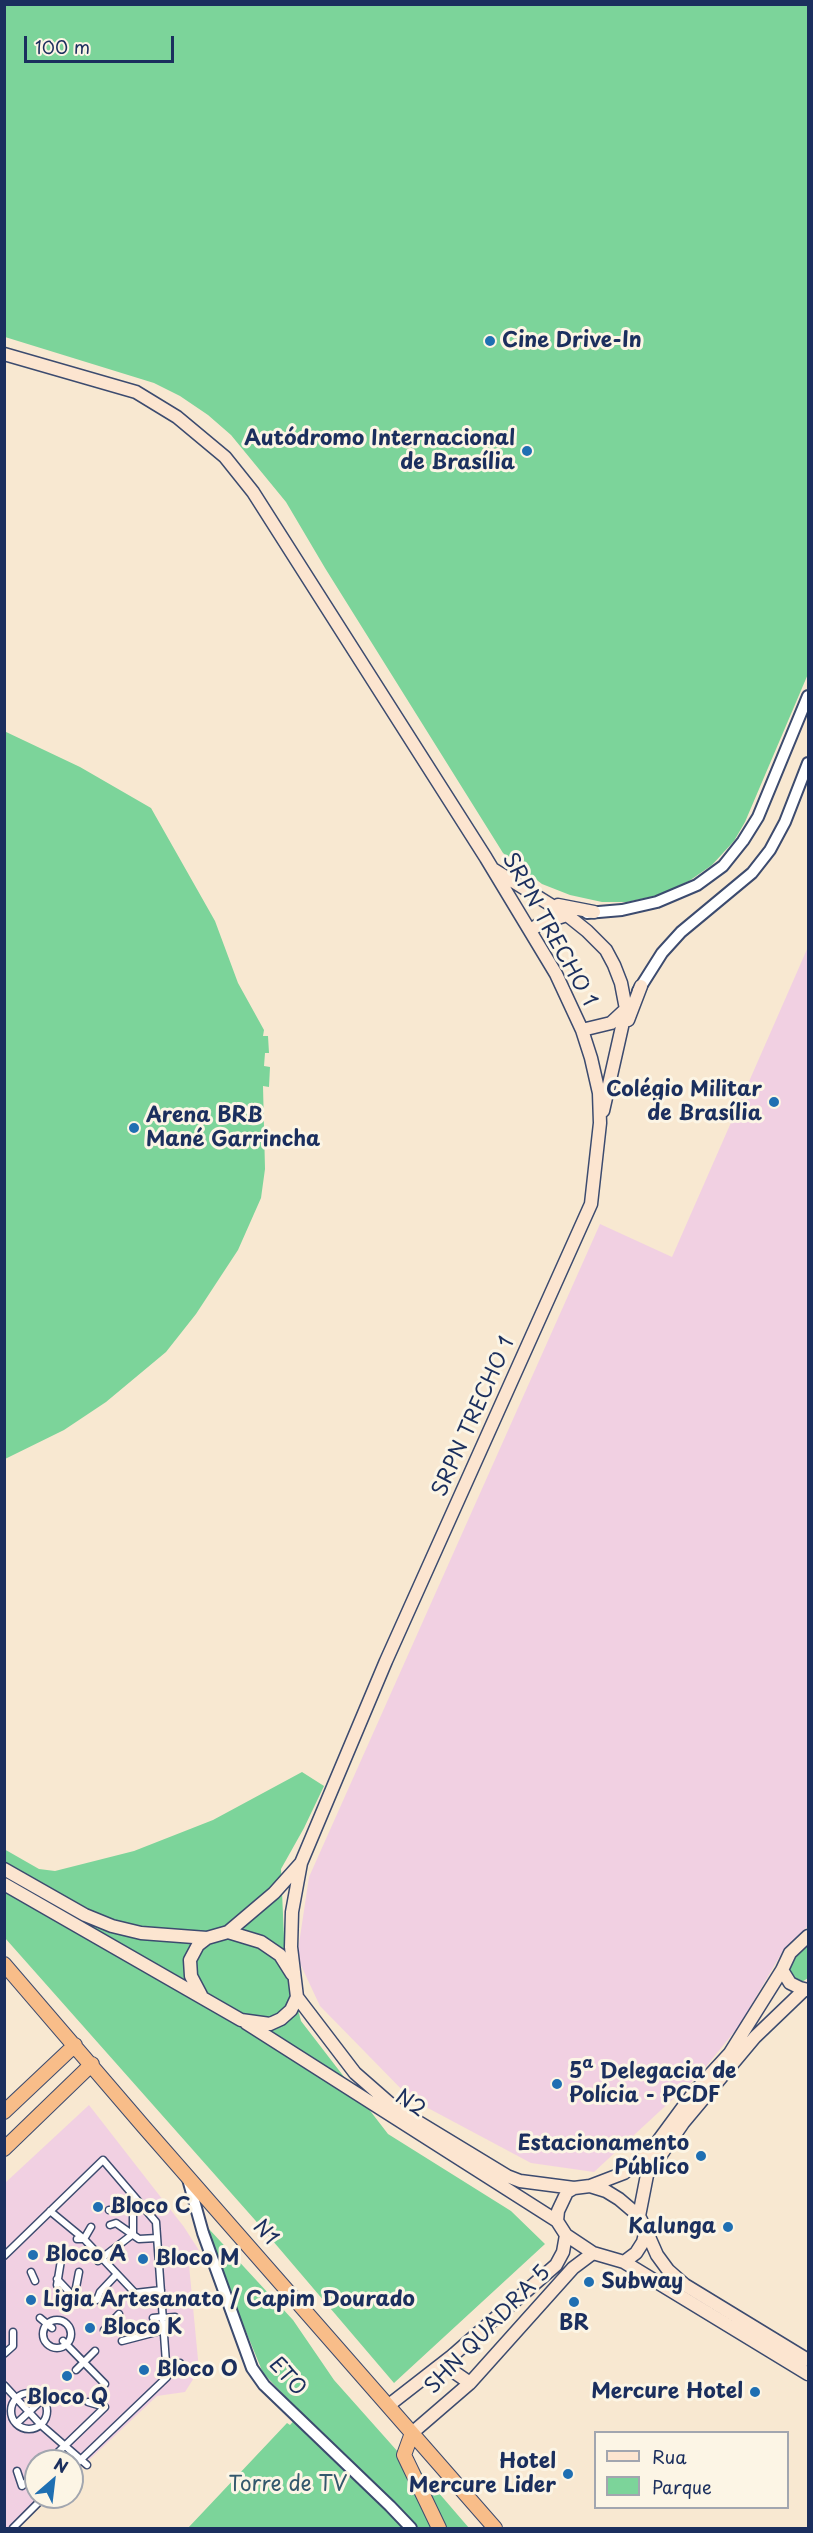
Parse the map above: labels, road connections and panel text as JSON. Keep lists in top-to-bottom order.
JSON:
{
  "streets": {
    "highway": ["N1"],
    "main road": ["SRPN TRECHO 1", "N2", "SHN QUADRA 5"],
    "street": ["ETO"]
  },
  "crossings": [
    ["SRPN TRECHO 1", "N2"],
    ["N2", "SHN QUADRA 5"],
    ["N1", "SHN QUADRA 5"],
    ["N1", "ETO"]
  ],
  "parks": ["Torre de TV"],
  "places": [
    "Cine Drive-In",
    "Autódromo Internacional de Brasília",
    "Colégio Militar de Brasília",
    "Arena BRB Mané Garrincha",
    "5ª Delegacia de Polícia - PCDF",
    "Estacionamento Público",
    "Bloco C",
    "Kalunga",
    "Bloco A",
    "Bloco M",
    "Subway",
    "Ligia Artesanato / Capim Dourado",
    "BR",
    "Bloco K",
    "Bloco O",
    "Bloco Q",
    "Mercure Hotel",
    "Hotel Mercure Lider"
  ],
  "legend": ["Rua", "Parque"],
  "scale_bar": "100 m",
  "north": "top right"
}
